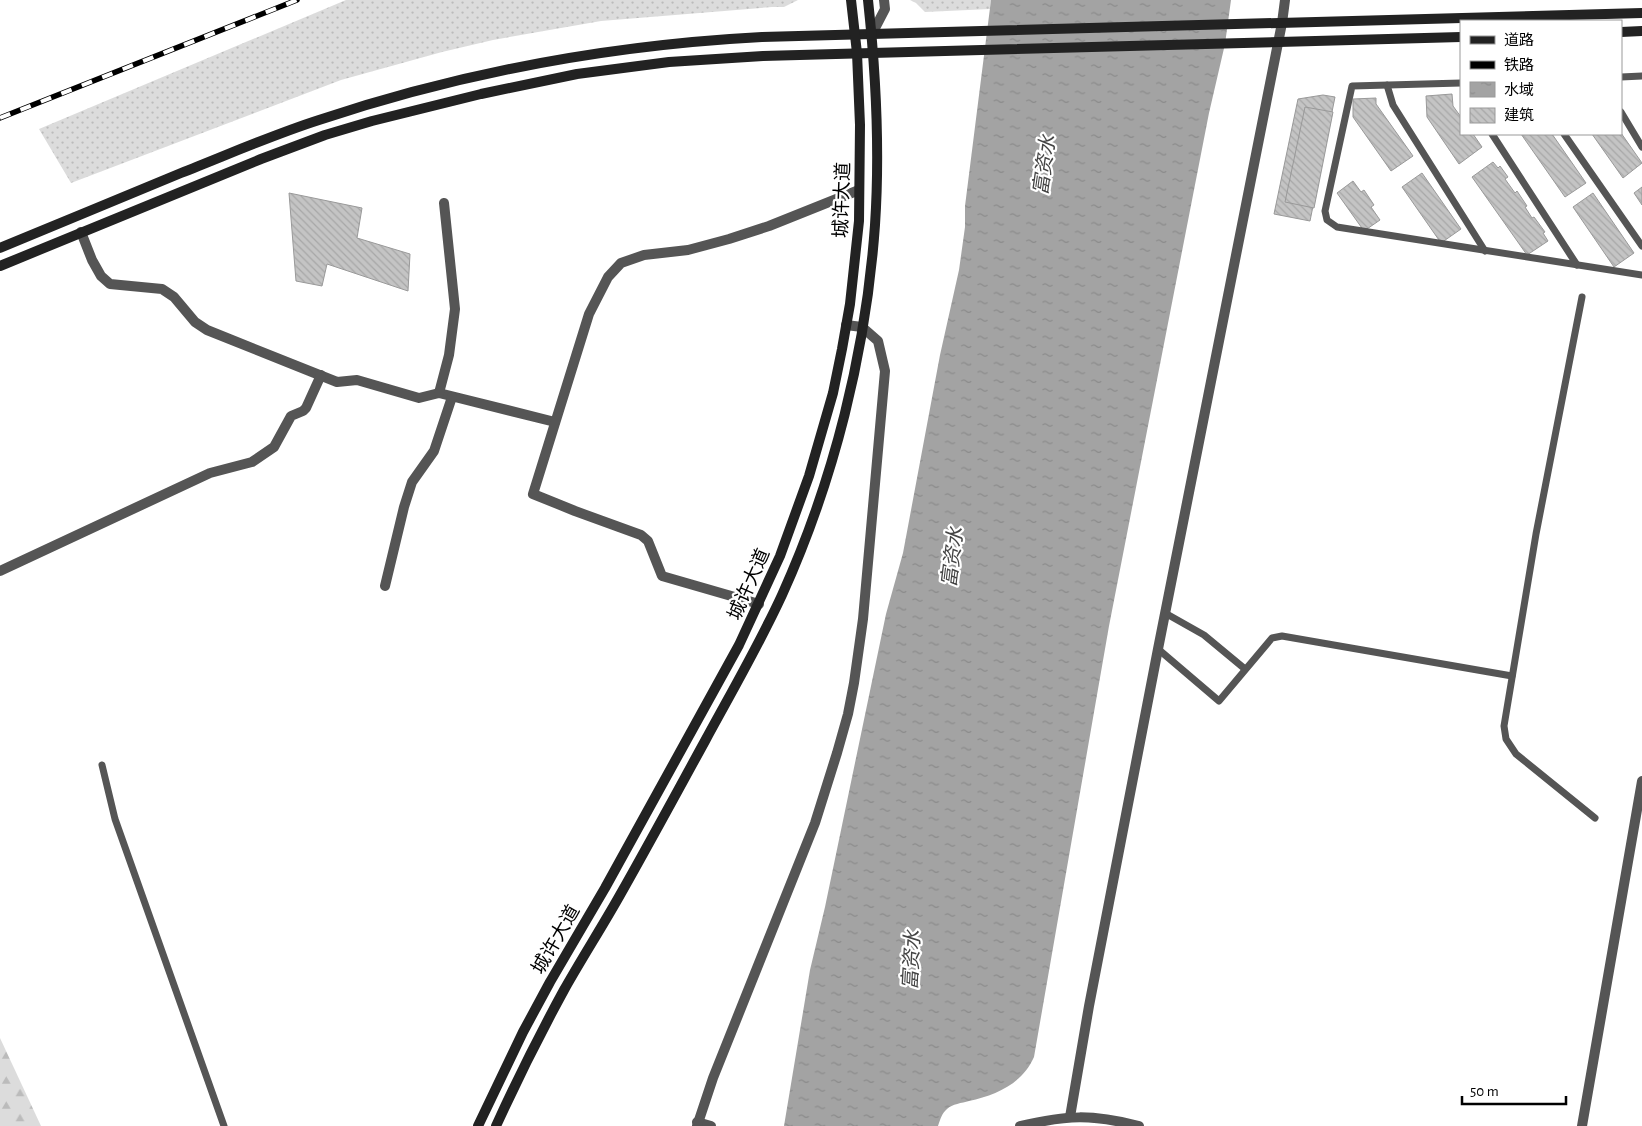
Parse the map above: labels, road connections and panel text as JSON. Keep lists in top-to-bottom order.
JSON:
{
  "streets": {
    "main road": ["城许大道"]
  },
  "water": ["富资水"],
  "legend": [
    "道路",
    "铁路",
    "水域",
    "建筑"
  ],
  "scale_bar": "50 m"
}
